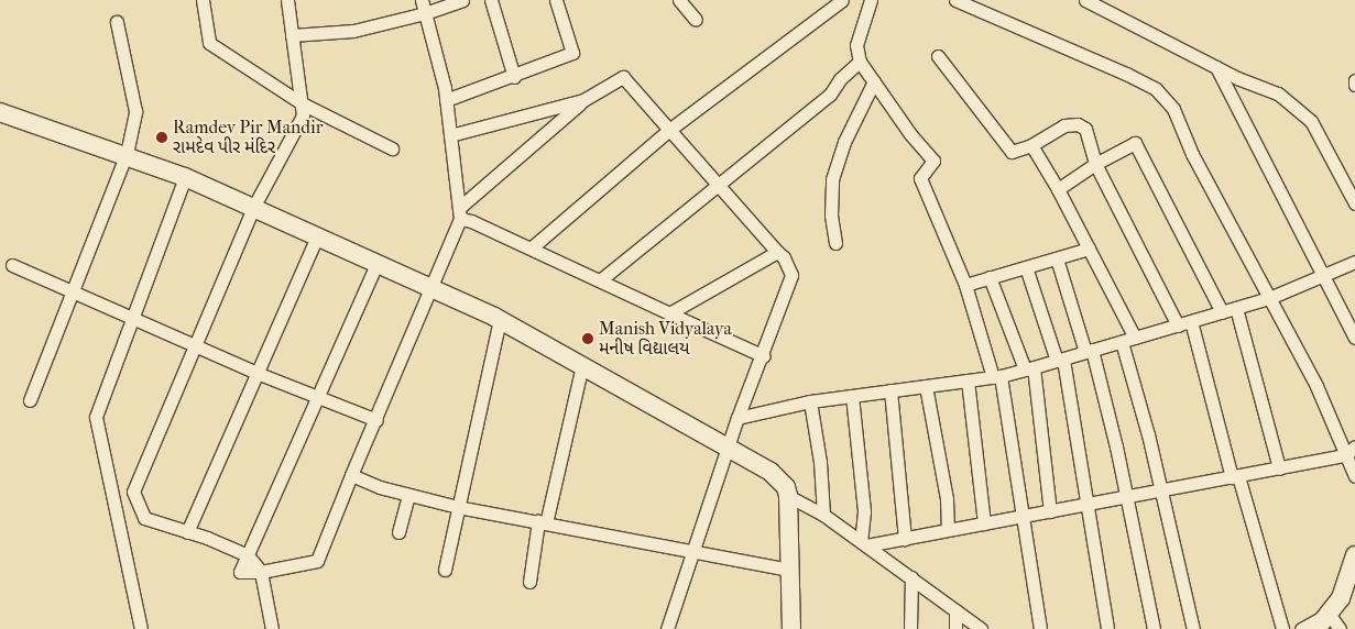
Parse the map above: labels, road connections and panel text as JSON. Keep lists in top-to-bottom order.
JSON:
{
  "places": ["Ramdev Pir Mandir રામદેવ પીર મંદિર", "Manish Vidyalaya મનીષ વિદ્યાલય"]
}
